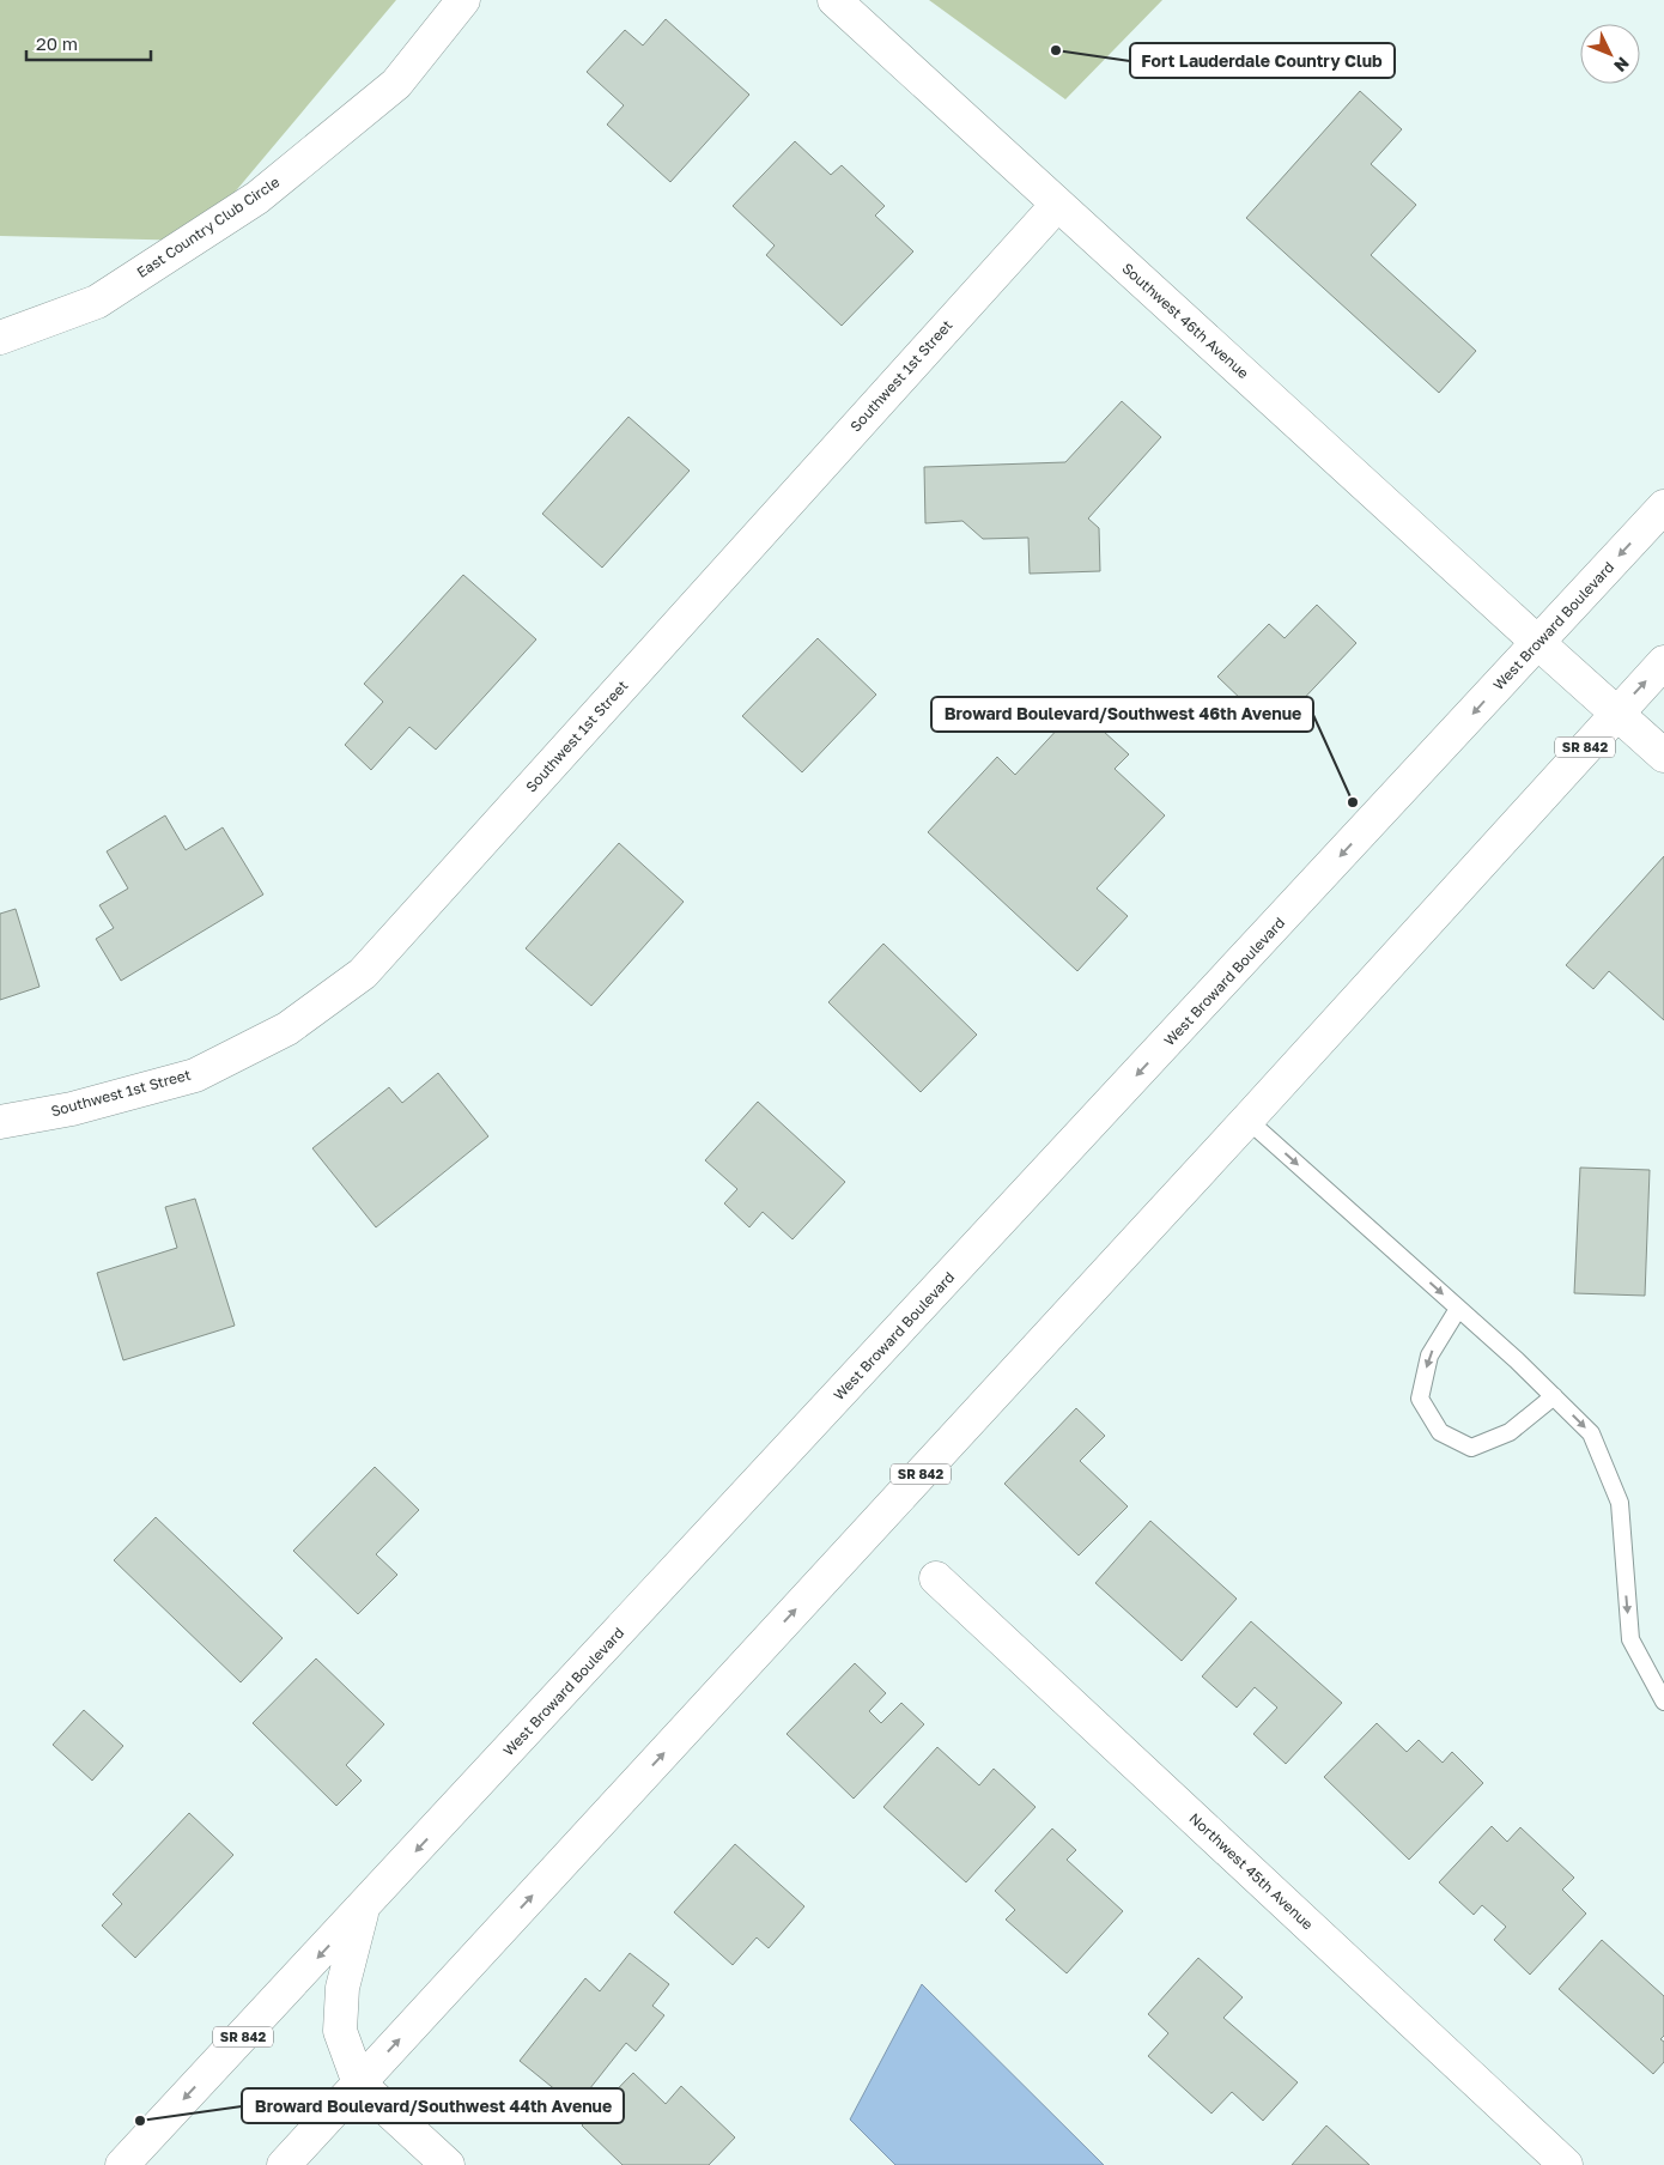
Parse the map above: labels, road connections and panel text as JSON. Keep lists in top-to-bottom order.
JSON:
{
  "streets": {
    "main road": [
      "East Country Club Circle",
      "Southwest 46th Avenue",
      "Southwest 1st Street",
      "West Broward Boulevard",
      "SR 842",
      "Northwest 45th Avenue"
    ]
  },
  "crossings": [
    ["Southwest 46th Avenue", "Southwest 1st Street"],
    ["Southwest 46th Avenue", "West Broward Boulevard"],
    ["Southwest 46th Avenue", "SR 842"]
  ],
  "places": ["Fort Lauderdale Country Club", "Broward Boulevard/Southwest 46th Avenue", "Broward Boulevard/Southwest 44th Avenue"],
  "scale_bar": "20 m",
  "north": "bottom right"
}
